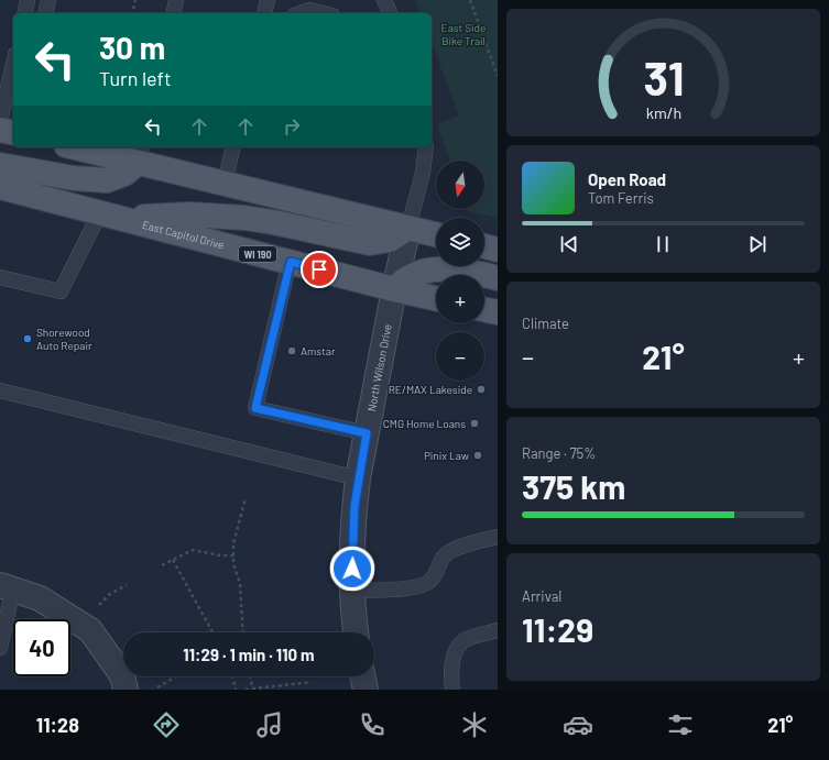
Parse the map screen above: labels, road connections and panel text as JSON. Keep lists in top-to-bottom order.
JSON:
{
  "streets": {
    "main road": ["East Capitol Drive", "WI 190"],
    "street": ["North Wilson Drive"]
  },
  "crossings": [
    ["East Capitol Drive", "North Wilson Drive"]
  ],
  "parks": ["East Side Bike Trail"],
  "places": [
    "Shorewood Auto Repair",
    "Amstar",
    "RE/MAX Lakeside",
    "CMG Home Loans",
    "Pinix Law"
  ],
  "north": "bottom",
  "page": {
    "turn": ["30 m", "Turn left"],
    "map_buttons": ["+", "−"],
    "song": ["Open Road", "Tom Ferris"],
    "tile": [
      "Climate",
      ["Range · 75%", "375 km"],
      ["Arrival", "11:29"]
    ],
    "heat": ["−", "21°", "+"],
    "limit": "40",
    "trip": "11:29 · 1 min · 110 m",
    "tabs": ["11:28", "21°"],
    "gauge": ["31", "km/h"]
  }
}
